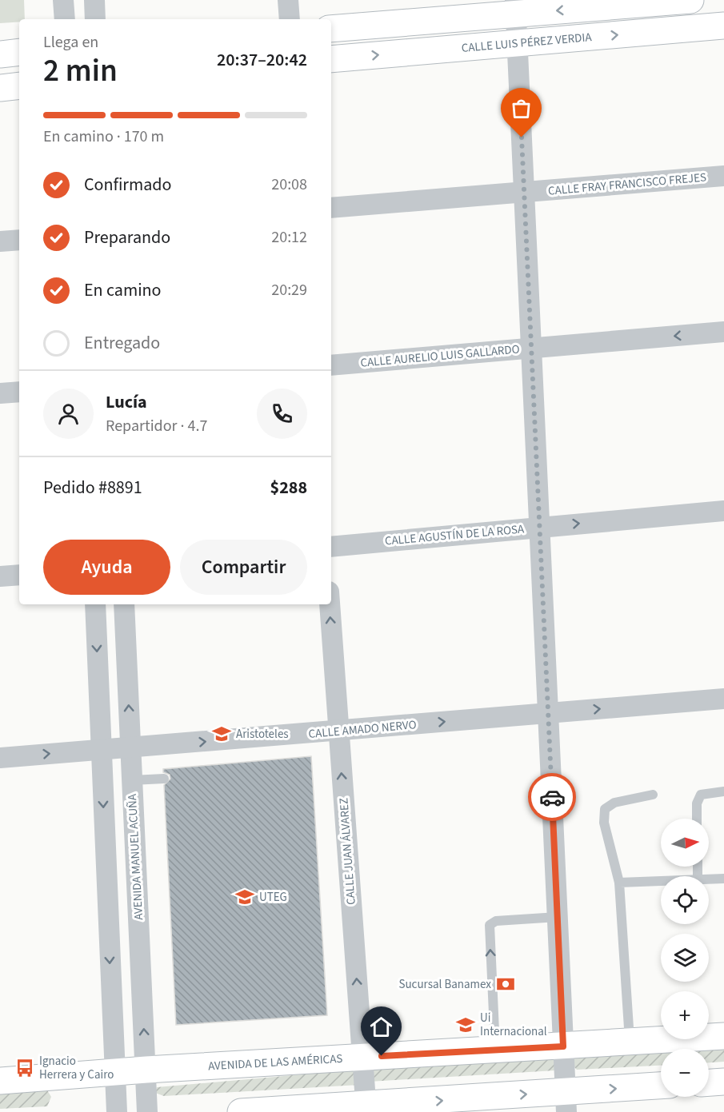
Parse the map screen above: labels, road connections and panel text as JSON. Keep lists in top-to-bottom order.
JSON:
{
  "streets": {
    "main road": ["CALLE LUIS PÉREZ VERDIA", "AVENIDA DE LAS AMÉRICAS"],
    "street": [
      "CALLE FRAY FRANCISCO FREJES",
      "CALLE AURELIO LUIS GALLARDO",
      "CALLE AGUSTÍN DE LA ROSA",
      "CALLE AMADO NERVO",
      "CALLE JUAN ÁLVAREZ",
      "AVENIDA MANUEL ACUÑA"
    ]
  },
  "crossings": [
    ["CALLE AMADO NERVO", "CALLE JUAN ÁLVAREZ"],
    ["CALLE AMADO NERVO", "AVENIDA MANUEL ACUÑA"],
    ["CALLE JUAN ÁLVAREZ", "AVENIDA DE LAS AMÉRICAS"],
    ["AVENIDA MANUEL ACUÑA", "AVENIDA DE LAS AMÉRICAS"]
  ],
  "one_way": [
    "CALLE AURELIO LUIS GALLARDO",
    "CALLE AGUSTÍN DE LA ROSA",
    "CALLE AMADO NERVO",
    "CALLE JUAN ÁLVAREZ"
  ],
  "places": {
    "school or university": ["Aristoteles", "UTEG", "Ui Internacional"],
    "bank": ["Sucursal Banamex"],
    "bus stop": ["Ignacio Herrera y Cairo"]
  },
  "north": "right",
  "page": {
    "heading": ["2 min", "Llega en", "20:37–20:42"],
    "panel": [
      "Lucía",
      "Repartidor · 4.7",
      "Pedido #8891",
      "$288"
    ],
    "bar": "En camino · 170 m",
    "list": [
      ["Confirmado", "20:08"],
      ["Preparando", "20:12"],
      ["En camino", "20:29"],
      "Entregado"
    ],
    "buttons": ["Ayuda", "Compartir"],
    "map_buttons": ["+", "−"]
  }
}
